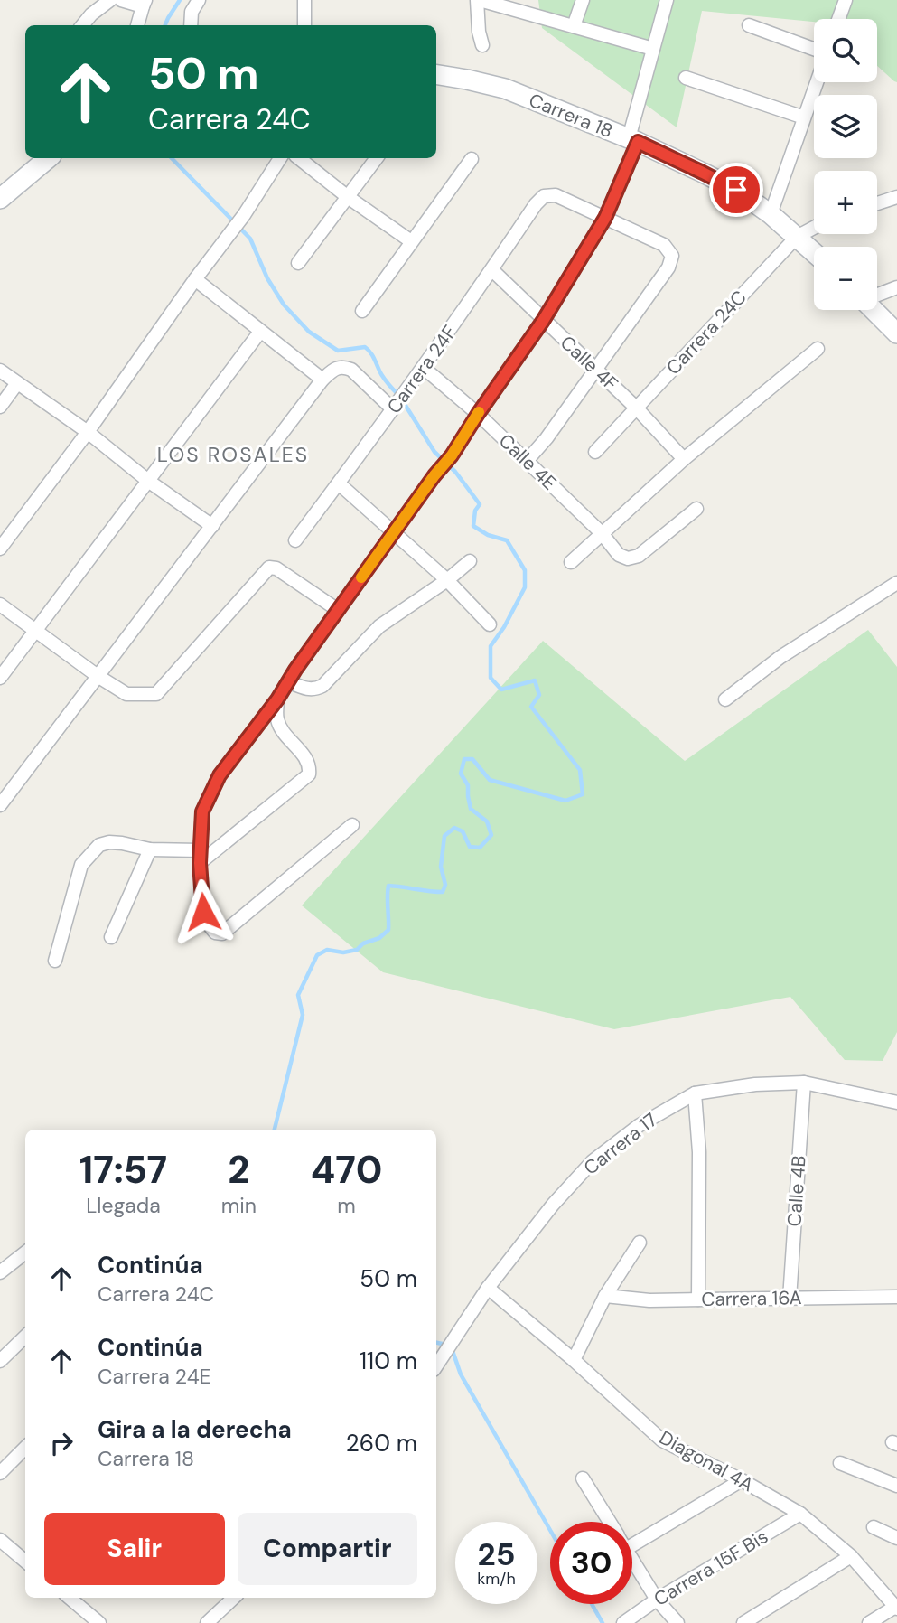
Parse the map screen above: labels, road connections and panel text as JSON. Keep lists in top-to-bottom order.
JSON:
{
  "streets": {
    "street": [
      "Carrera 18",
      "Carrera 24C",
      "Calle 4F",
      "Carrera 24F",
      "Calle 4E",
      "Carrera 17",
      "Calle 4B",
      "Carrera 16A",
      "Diagonal 4A",
      "Carrera 15F Bis"
    ]
  },
  "crossings": [
    ["Carrera 18", "Carrera 24C"],
    ["Carrera 24C", "Calle 4F"],
    ["Calle 4F", "Carrera 24F"],
    ["Carrera 24F", "Calle 4E"],
    ["Carrera 17", "Calle 4B"],
    ["Carrera 17", "Diagonal 4A"],
    ["Calle 4B", "Carrera 16A"],
    ["Diagonal 4A", "Carrera 15F Bis"]
  ],
  "districts": ["LOS ROSALES"],
  "page": {
    "map_buttons": ["+", "−"],
    "turn": ["50 m", "Carrera 24C"],
    "eta": [
      "17:57",
      "Llegada",
      "2",
      "min",
      "470",
      "m"
    ],
    "list": [
      {
        "name": "Continúa",
        "note": "Carrera 24C",
        "value": "50 m"
      },
      {
        "name": "Continúa",
        "note": "Carrera 24E",
        "value": "110 m"
      },
      {
        "name": "Gira a la derecha",
        "note": "Carrera 18",
        "value": "260 m"
      }
    ],
    "buttons": ["Salir", "Compartir"],
    "speed": "25 km/h",
    "limit": "30"
  }
}
